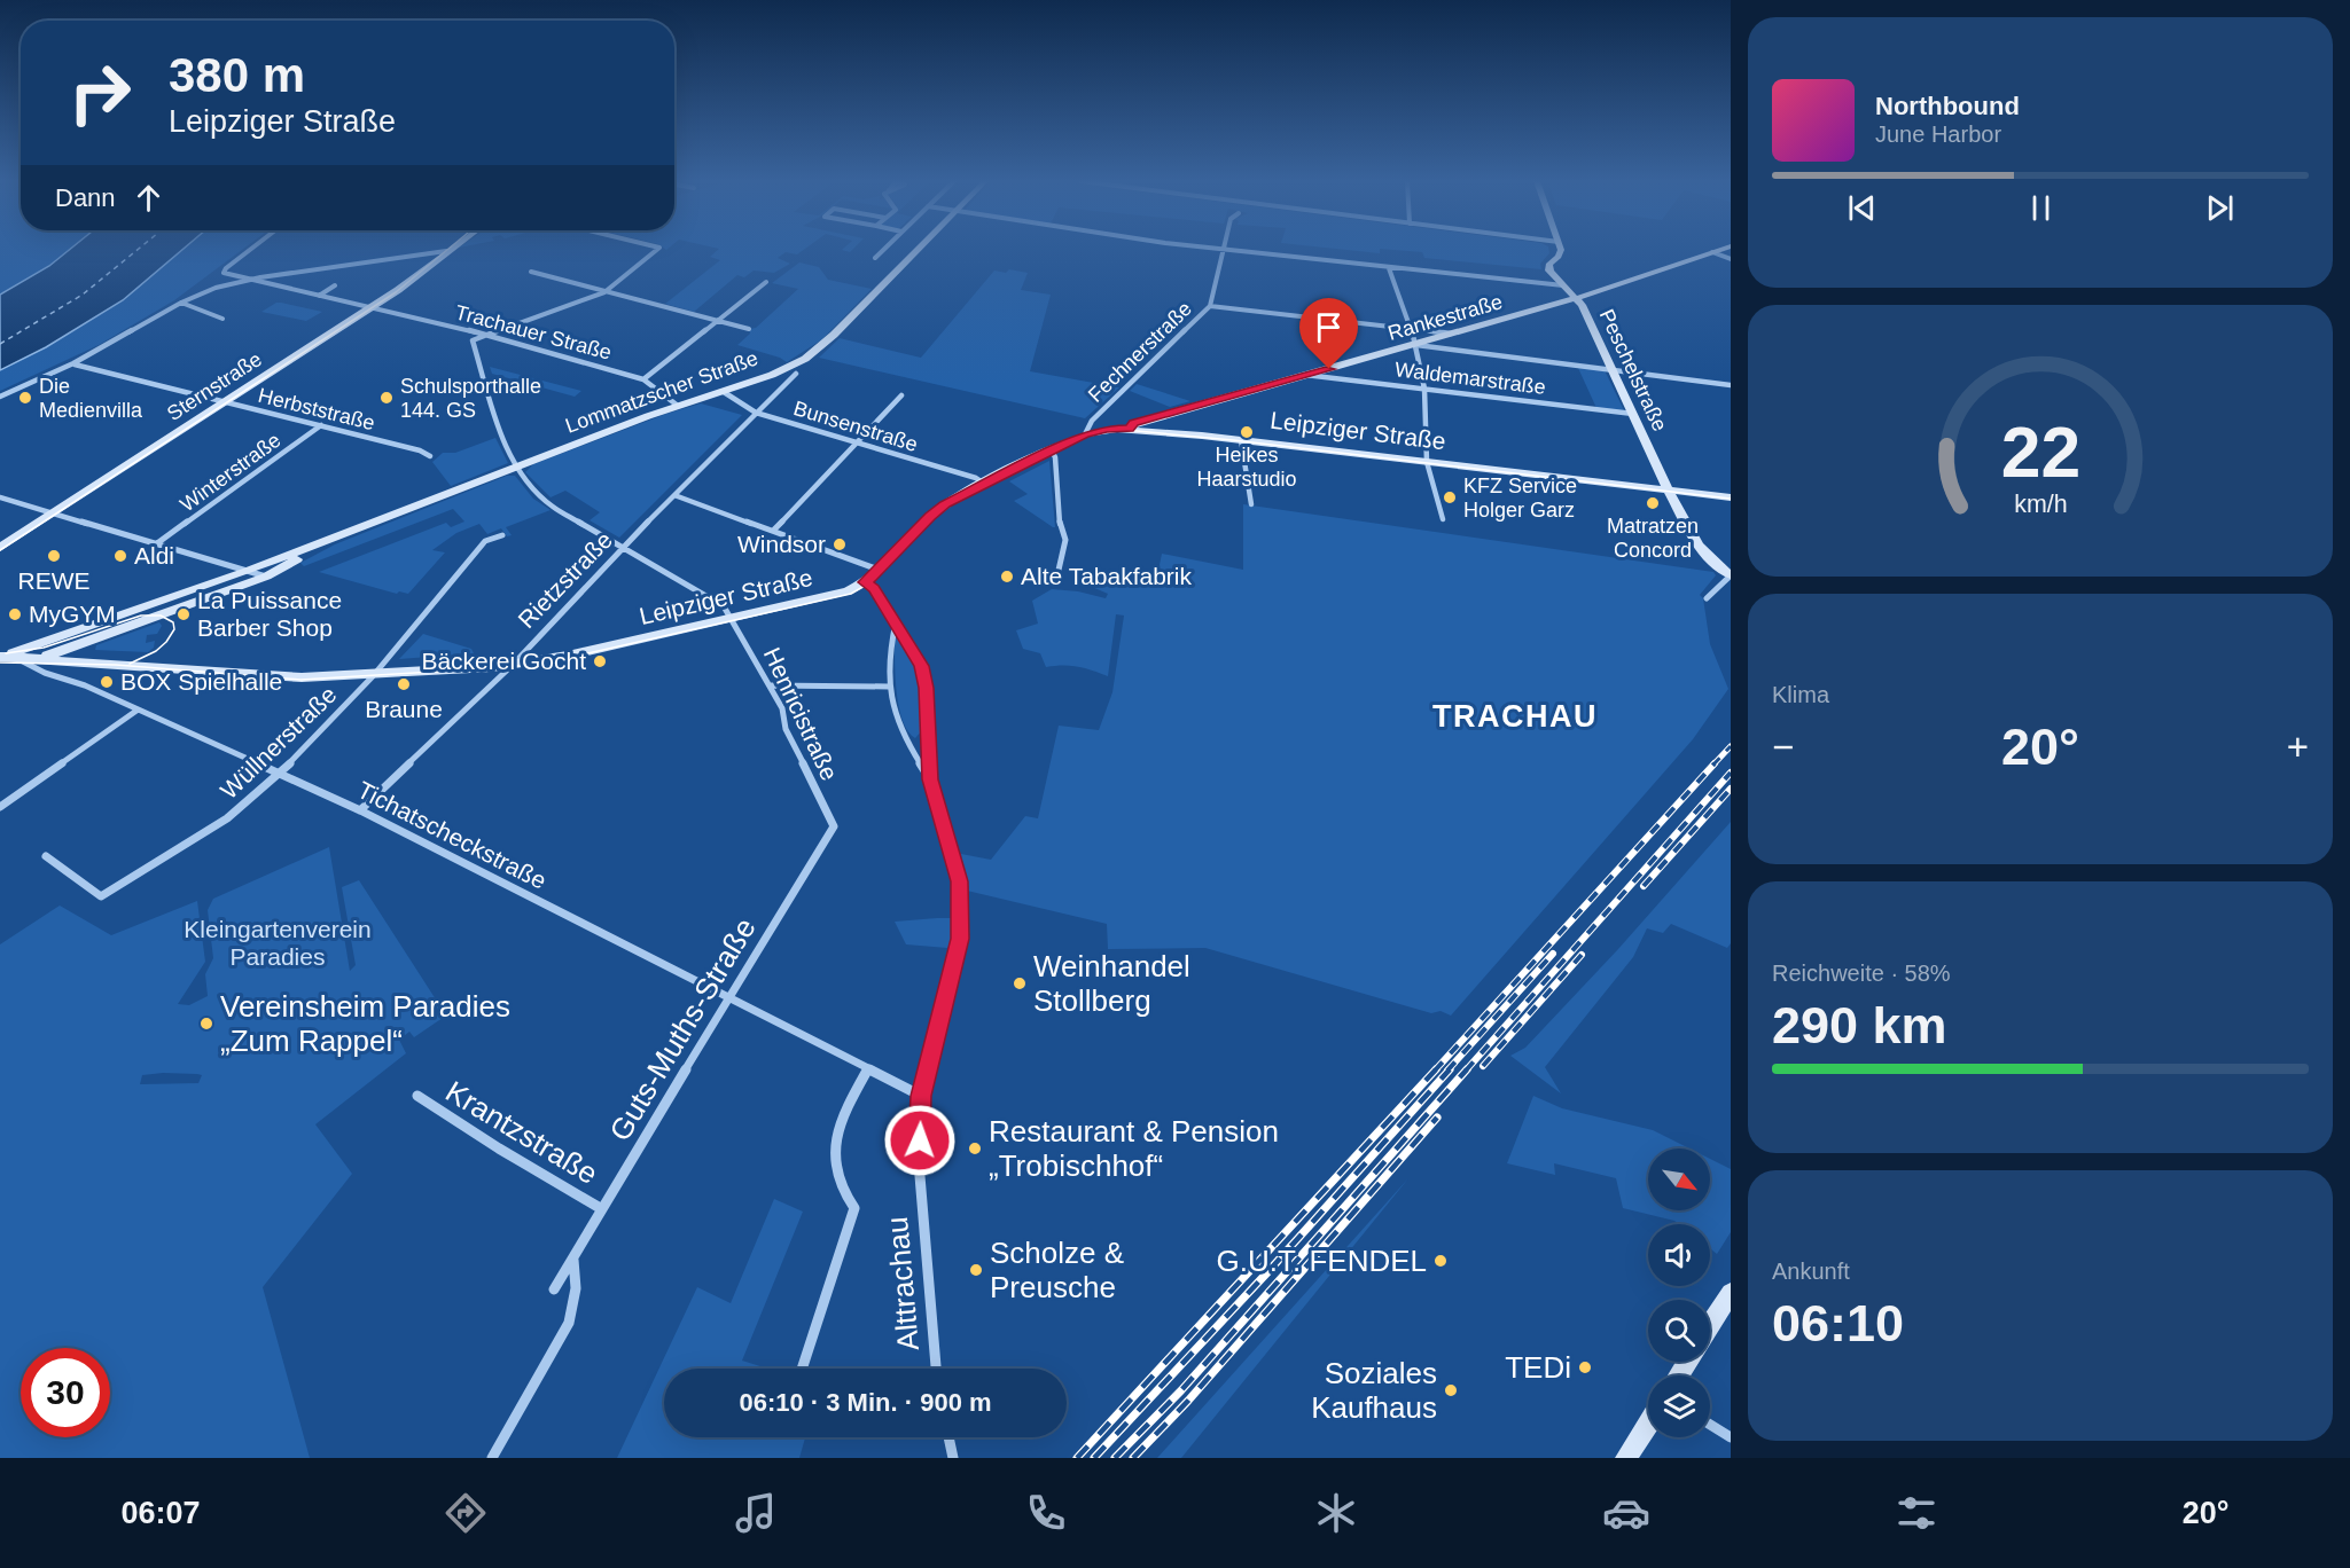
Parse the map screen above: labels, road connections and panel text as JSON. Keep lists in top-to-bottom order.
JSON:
{
  "streets": {
    "main road": [
      "Rankestraße",
      "Peschelstraße",
      "Sternstraße",
      "Lommatzscher Straße",
      "Leipziger Straße"
    ],
    "street": [
      "Trachauer Straße",
      "Fechnerstraße",
      "Waldemarstraße",
      "Herbststraße",
      "Bunsenstraße",
      "Winterstraße",
      "Rietzstraße",
      "Henricistraße",
      "Wüllnerstraße",
      "Tichatscheckstraße",
      "Guts-Muths-Straße",
      "Krantzstraße",
      "Alttrachau"
    ]
  },
  "crossings": [
    ["Rankestraße", "Peschelstraße"],
    ["Rankestraße", "Waldemarstraße"],
    ["Rankestraße", "Leipziger Straße"],
    ["Trachauer Straße", "Sternstraße"],
    ["Trachauer Straße", "Lommatzscher Straße"],
    ["Trachauer Straße", "Henricistraße"],
    ["Fechnerstraße", "Leipziger Straße"],
    ["Peschelstraße", "Waldemarstraße"],
    ["Peschelstraße", "Leipziger Straße"],
    ["Sternstraße", "Herbststraße"],
    ["Lommatzscher Straße", "Bunsenstraße"],
    ["Lommatzscher Straße", "Leipziger Straße"],
    ["Lommatzscher Straße", "Henricistraße"],
    ["Lommatzscher Straße", "Tichatscheckstraße"],
    ["Herbststraße", "Winterstraße"],
    ["Bunsenstraße", "Leipziger Straße"],
    ["Bunsenstraße", "Rietzstraße"],
    ["Leipziger Straße", "Rietzstraße"],
    ["Leipziger Straße", "Henricistraße"],
    ["Leipziger Straße", "Wüllnerstraße"],
    ["Leipziger Straße", "Tichatscheckstraße"],
    ["Leipziger Straße", "Alttrachau"],
    ["Rietzstraße", "Henricistraße"],
    ["Rietzstraße", "Tichatscheckstraße"],
    ["Henricistraße", "Guts-Muths-Straße"],
    ["Wüllnerstraße", "Tichatscheckstraße"],
    ["Tichatscheckstraße", "Guts-Muths-Straße"],
    ["Tichatscheckstraße", "Alttrachau"],
    ["Guts-Muths-Straße", "Krantzstraße"]
  ],
  "districts": ["TRACHAU"],
  "parks": ["Kleingartenverein Paradies"],
  "places": [
    "Die Medienvilla",
    "Schulsporthalle 144. GS",
    "Heikes Haarstudio",
    "KFZ Service Holger Garz",
    "Matratzen Concord",
    "Windsor",
    "REWE",
    "Aldi",
    "Alte Tabakfabrik",
    "MyGYM",
    "La Puissance Barber Shop",
    "Bäckerei Gocht",
    "BOX Spielhalle",
    "Braune",
    "Weinhandel Stollberg",
    "Vereinsheim Paradies „Zum Rappel“",
    "Restaurant & Pension „Trobischhof“",
    "G.U.T. FENDEL",
    "Scholze & Preusche",
    "TEDi",
    "Soziales Kaufhaus"
  ],
  "north": "bottom right",
  "page": {
    "turn": ["380 m", "Leipziger Straße"],
    "song": ["Northbound", "June Harbor"],
    "then": "Dann",
    "tile": [
      "Klima",
      ["Reichweite · 58%", "290 km"],
      ["Ankunft", "06:10"]
    ],
    "heat": ["−", "20°", "+"],
    "limit": "30",
    "trip": "06:10 · 3 Min. · 900 m",
    "tabs": ["06:07", "20°"],
    "gauge": ["22", "km/h"]
  }
}
